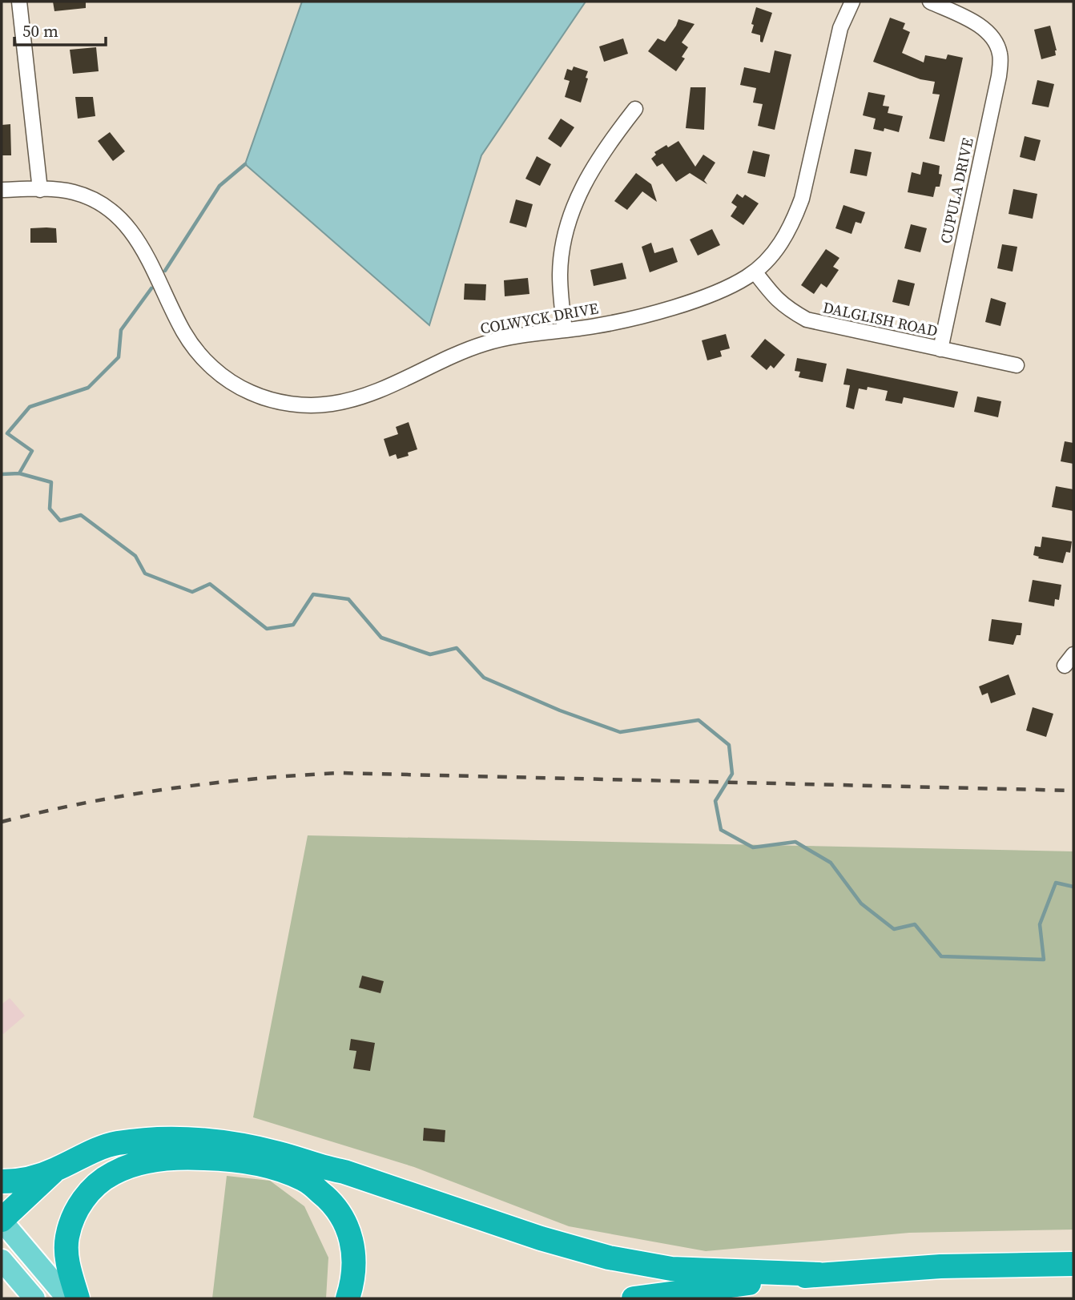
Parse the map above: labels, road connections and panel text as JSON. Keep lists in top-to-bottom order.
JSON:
{
  "streets": {
    "street": ["CUPULA DRIVE", "COLWYCK DRIVE", "DALGLISH ROAD"]
  },
  "crossings": [
    ["CUPULA DRIVE", "DALGLISH ROAD"],
    ["COLWYCK DRIVE", "DALGLISH ROAD"]
  ],
  "scale_bar": "50 m"
}
